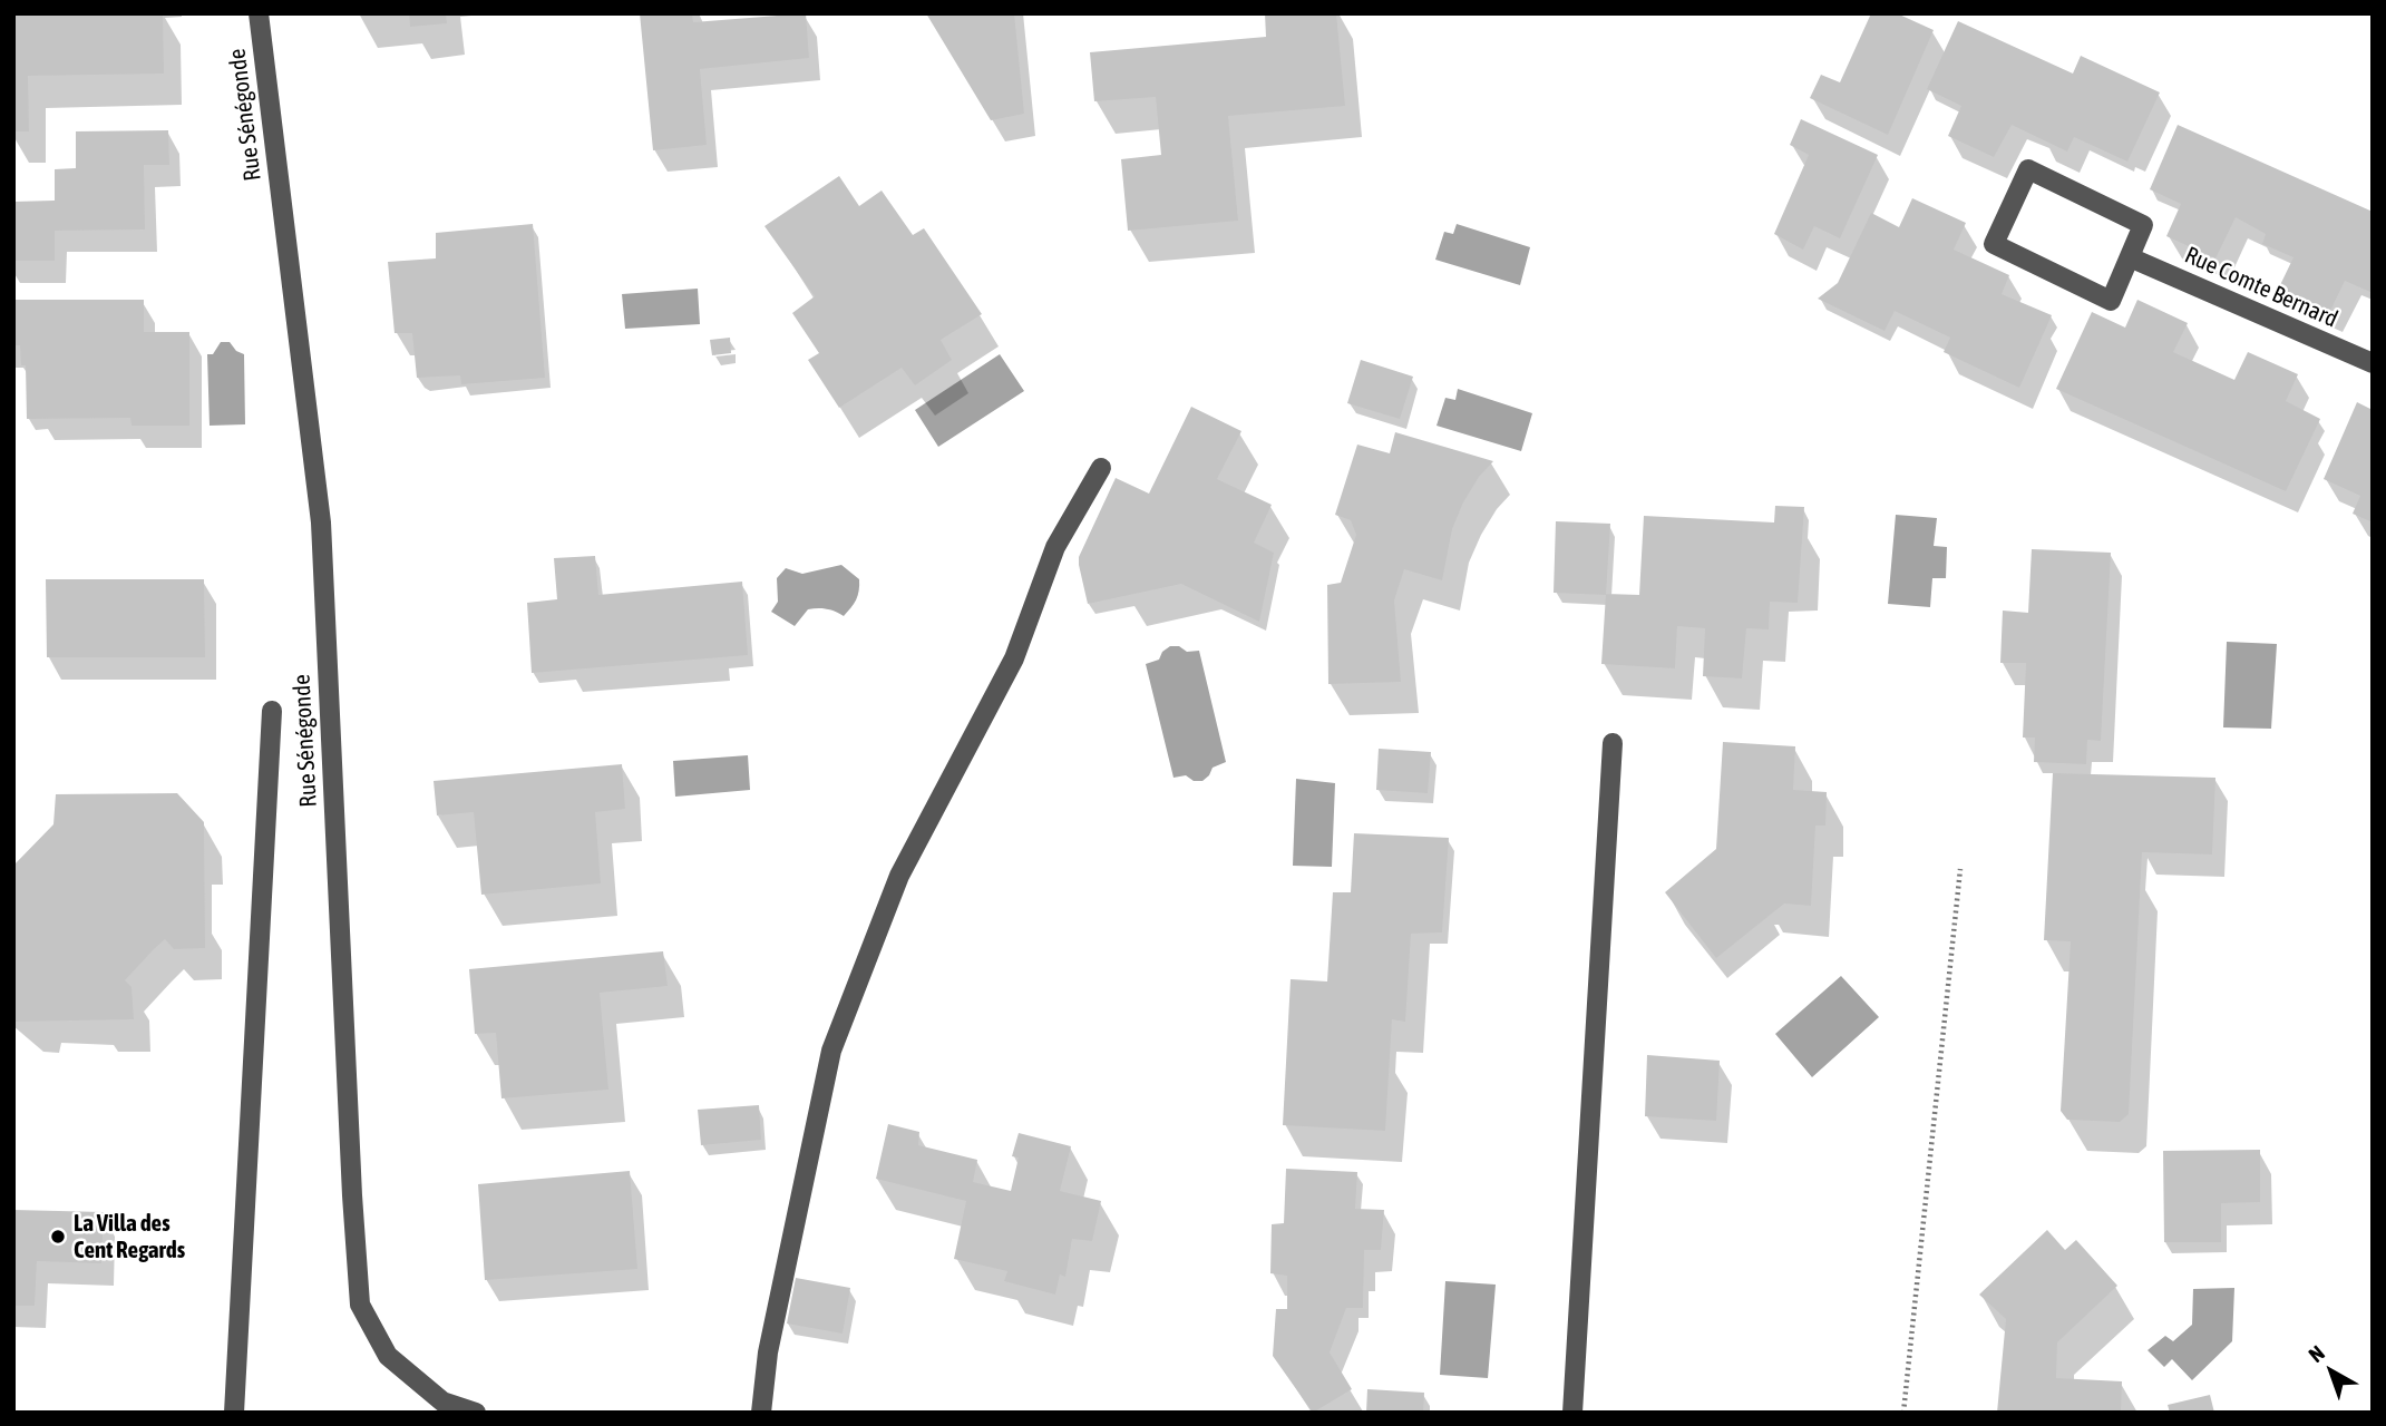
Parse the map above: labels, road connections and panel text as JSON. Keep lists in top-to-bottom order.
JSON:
{
  "streets": {
    "street": ["Rue Sénégonde", "Rue Comte Bernard"]
  },
  "places": ["La Villa des Cent Regards"],
  "north": "top left"
}
